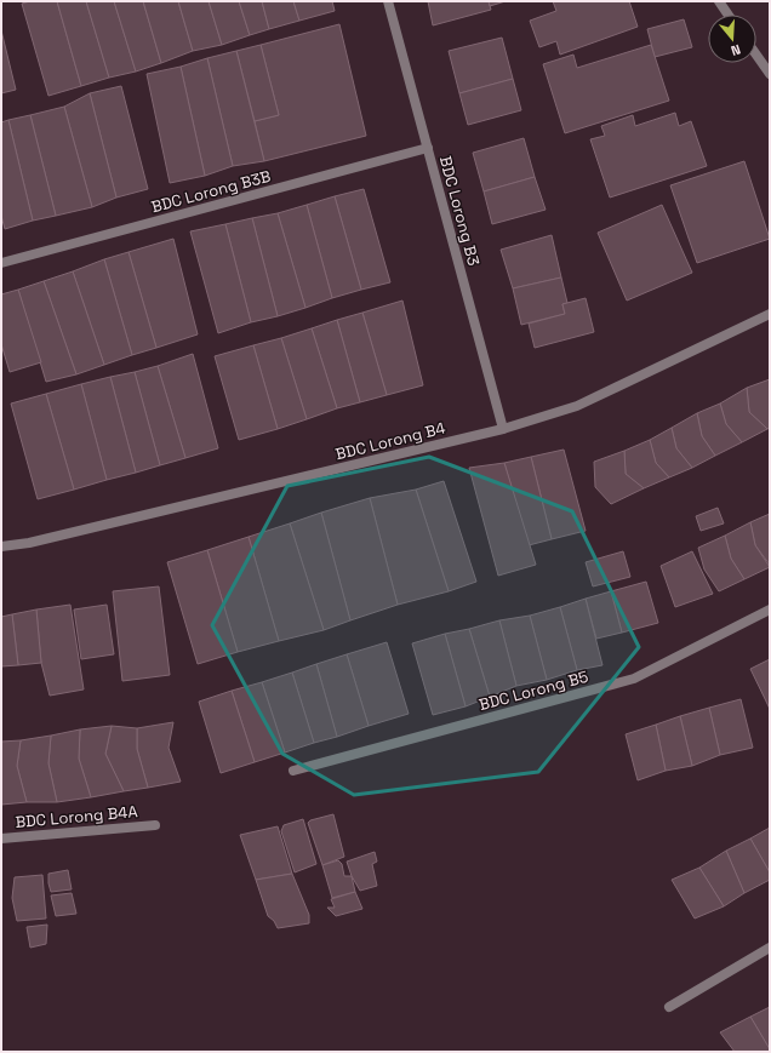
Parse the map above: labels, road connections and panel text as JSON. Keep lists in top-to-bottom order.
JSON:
{
  "streets": {
    "street": [
      "BDC Lorong B3B",
      "BDC Lorong B3",
      "BDC Lorong B4",
      "BDC Lorong B5",
      "BDC Lorong B4A"
    ]
  },
  "crossings": [
    ["BDC Lorong B3B", "BDC Lorong B3"],
    ["BDC Lorong B3", "BDC Lorong B4"]
  ],
  "north": "bottom"
}
